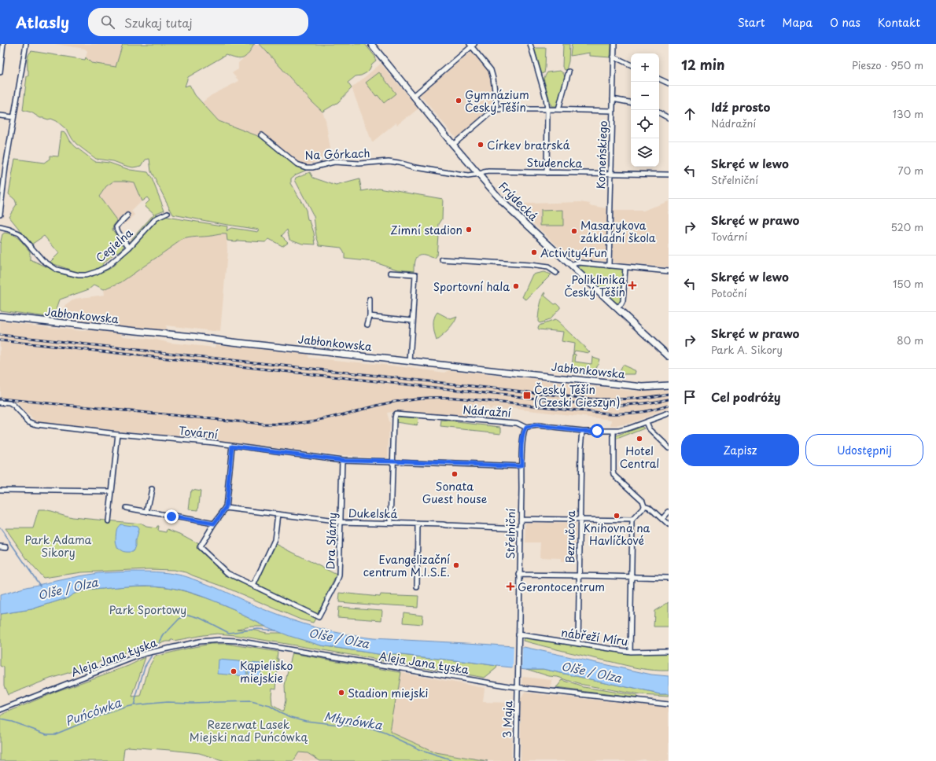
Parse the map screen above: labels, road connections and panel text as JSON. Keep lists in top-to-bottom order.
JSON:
{
  "streets": {
    "main road": ["Frýdecká", "Jabłonkowska"],
    "street": [
      "Na Górkach",
      "Komeńskiego",
      "Studencka",
      "Cegielna",
      "Nádražní",
      "Tovární",
      "Dukelská",
      "Střelniční",
      "Bezručova",
      "Dra Slámy",
      "nábřeží Míru",
      "Aleja Jana Łyska",
      "3 Maja"
    ]
  },
  "crossings": [
    ["Na Górkach", "Studencka"],
    ["Na Górkach", "Frýdecká"],
    ["Komeńskiego", "Studencka"],
    ["Studencka", "Frýdecká"],
    ["Nádražní", "Tovární"],
    ["Nádražní", "Střelniční"],
    ["Nádražní", "Bezručova"],
    ["Tovární", "Střelniční"],
    ["Tovární", "Dra Slámy"],
    ["Dukelská", "Střelniční"],
    ["Dukelská", "Dra Slámy"],
    ["Střelniční", "nábřeží Míru"],
    ["Střelniční", "3 Maja"],
    ["Bezručova", "nábřeží Míru"],
    ["Aleja Jana Łyska", "3 Maja"]
  ],
  "water": ["Olše / Olza", "Puńcówka", "Młynówka"],
  "parks": ["Park Adama Sikory", "Park Sportowy", "Rezerwat Lasek Miejski nad Puńcówką"],
  "places": {
    "other": [
      "Gymnázium Český Těšín",
      "Církev bratrská",
      "Zimní stadion",
      "Masarykova základní škola",
      "Activity4Fun",
      "Sportovní hala",
      "Hotel Central",
      "Sonata Guest house",
      "Knihovna na Havlíčkové",
      "Evangelizační centrum M.I.S.E.",
      "Kąpielisko miejskie",
      "Stadion miejski"
    ],
    "health": ["Poliklinika Český Těšín", "Gerontocentrum"],
    "transit": ["Český Těšín (Czeski Cieszyn)"]
  },
  "page": {
    "header": "Atlasly",
    "search": "Szukaj tutaj",
    "nav": [
      "Start",
      "Mapa",
      "O nas",
      "Kontakt"
    ],
    "heading": ["12 min", "Pieszo · 950 m"],
    "map_buttons": ["+", "−"],
    "list": [
      ["Idź prosto", "Nádražní", "130 m"],
      ["Skręć w lewo", "Střelniční", "70 m"],
      ["Skręć w prawo", "Tovární", "520 m"],
      ["Skręć w lewo", "Potoční", "150 m"],
      ["Skręć w prawo", "Park A. Sikory", "80 m"],
      "Cel podróży"
    ],
    "buttons": ["Zapisz", "Udostępnij"]
  }
}
